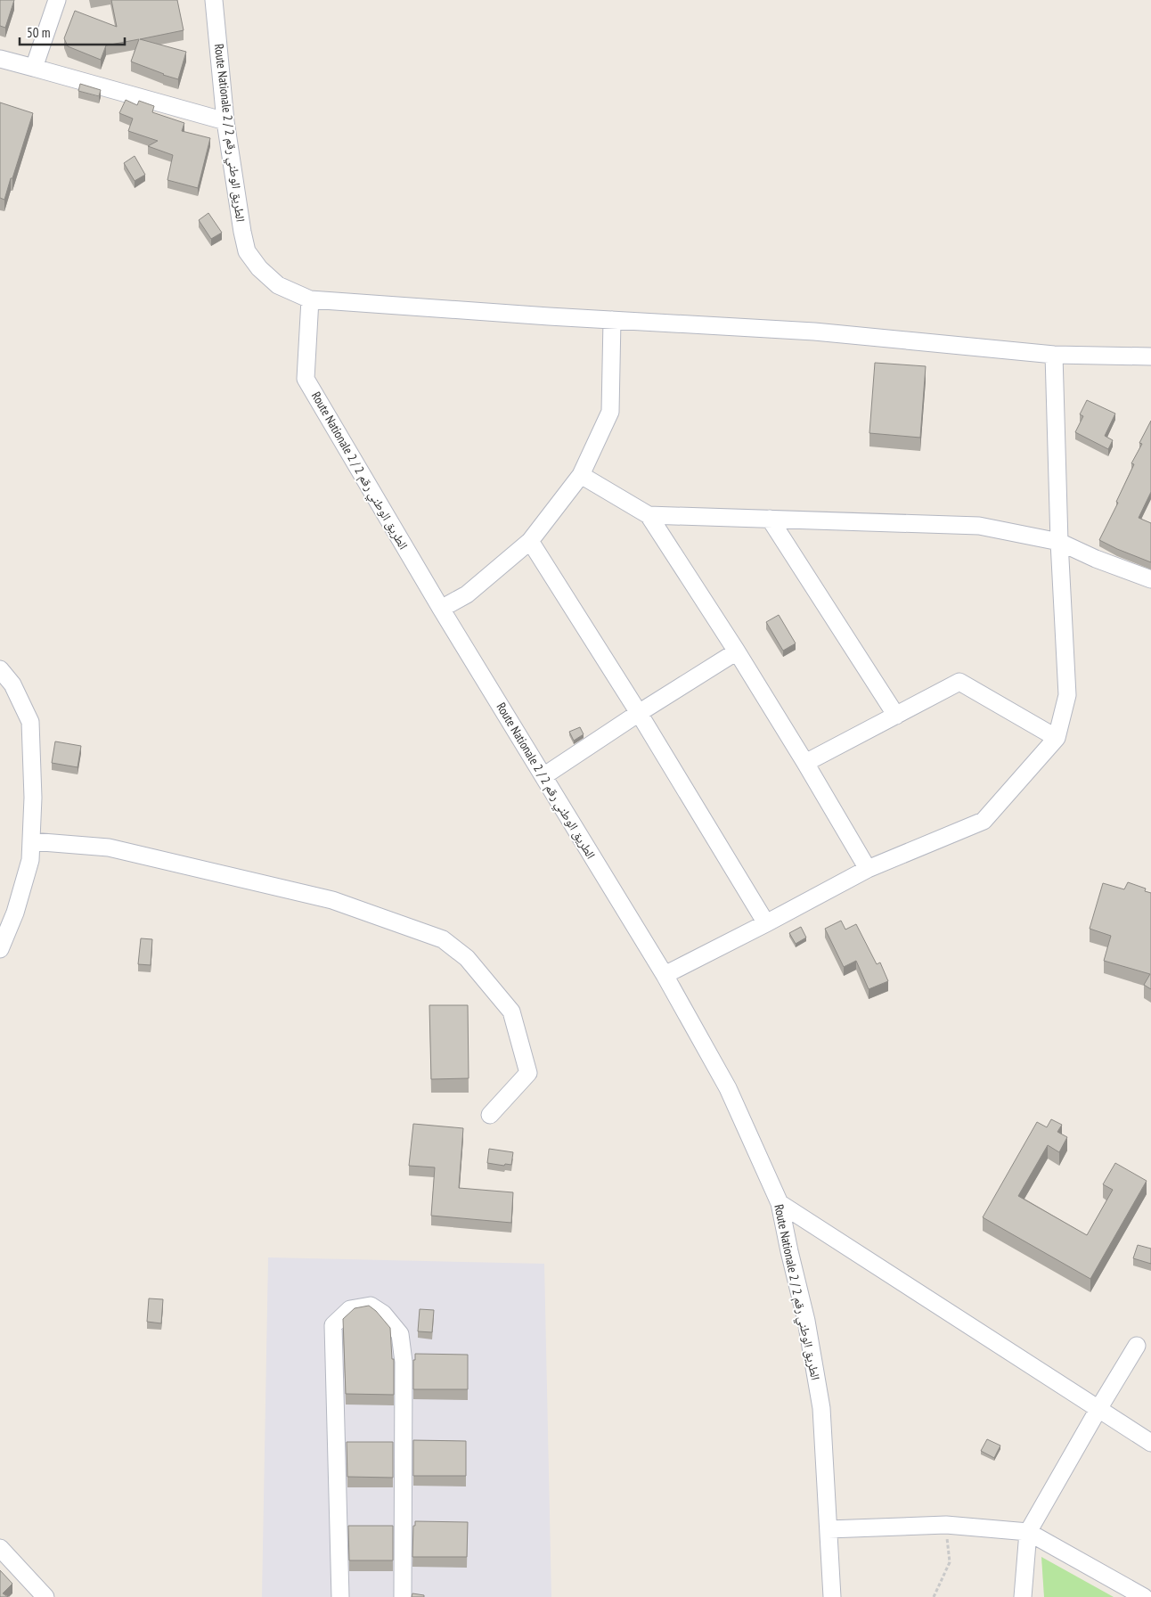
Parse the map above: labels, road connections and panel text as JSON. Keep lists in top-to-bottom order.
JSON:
{
  "streets": {
    "street": ["Route Nationale 2 / الطريق الوطني رقم 2"]
  },
  "scale_bar": "50 m"
}
